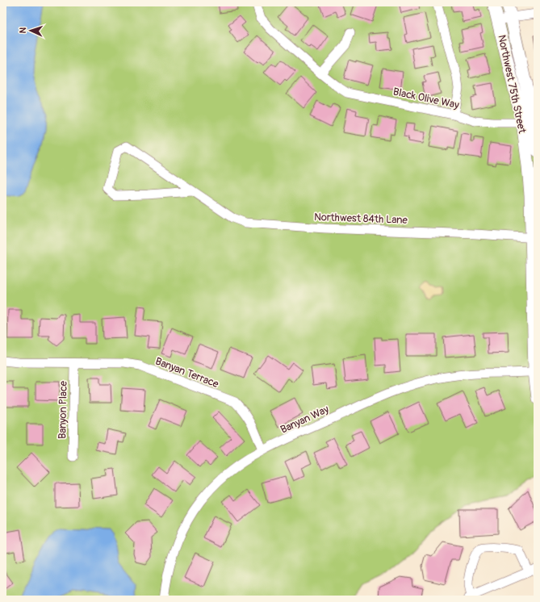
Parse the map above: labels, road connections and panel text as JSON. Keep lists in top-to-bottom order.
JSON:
{
  "streets": {
    "street": [
      "Northwest 75th Street",
      "Black Olive Way",
      "Northwest 84th Lane",
      "Banyan Terrace",
      "Banyon Place",
      "Banyan Way"
    ]
  },
  "crossings": [
    ["Northwest 75th Street", "Black Olive Way"],
    ["Northwest 75th Street", "Northwest 84th Lane"],
    ["Northwest 75th Street", "Banyan Way"],
    ["Banyan Terrace", "Banyon Place"],
    ["Banyan Terrace", "Banyan Way"]
  ],
  "north": "left"
}
